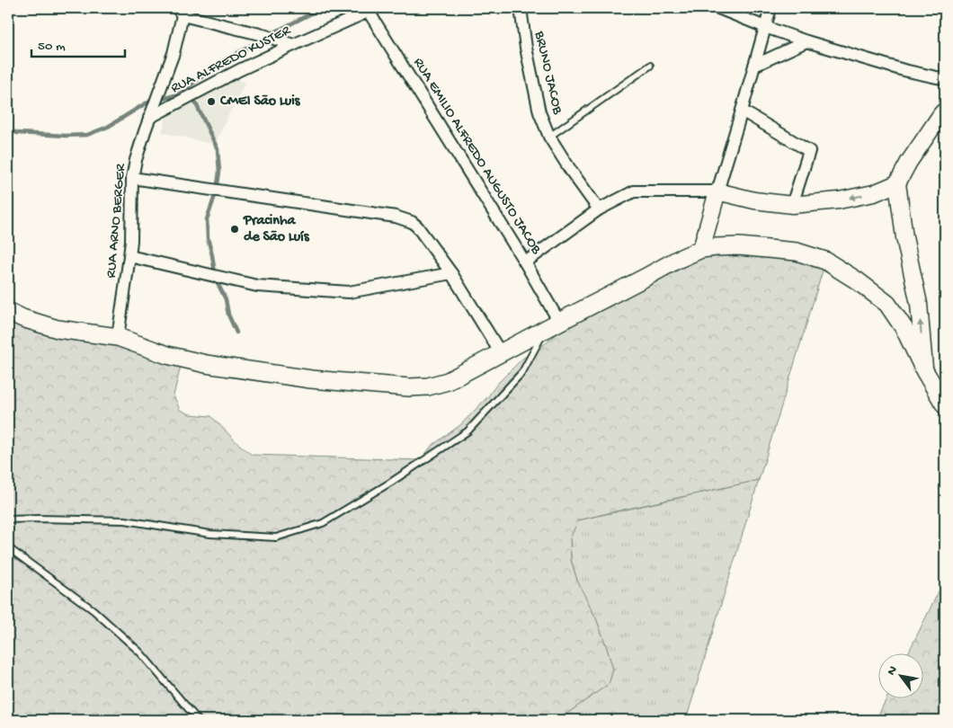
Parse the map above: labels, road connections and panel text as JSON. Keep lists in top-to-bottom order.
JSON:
{
  "streets": {
    "street": [
      "RUA ALFREDO KUSTER",
      "BRUNO JACOB",
      "RUA EMILIO ALFREDO AUGUSTO JACOB",
      "RUA ARNO BERGER"
    ]
  },
  "crossings": [
    ["RUA ALFREDO KUSTER", "RUA EMILIO ALFREDO AUGUSTO JACOB"],
    ["RUA ALFREDO KUSTER", "RUA ARNO BERGER"]
  ],
  "places": ["CMEI São Luis", "Pracinha de São Luís"],
  "scale_bar": "50 m",
  "north": "top left"
}
